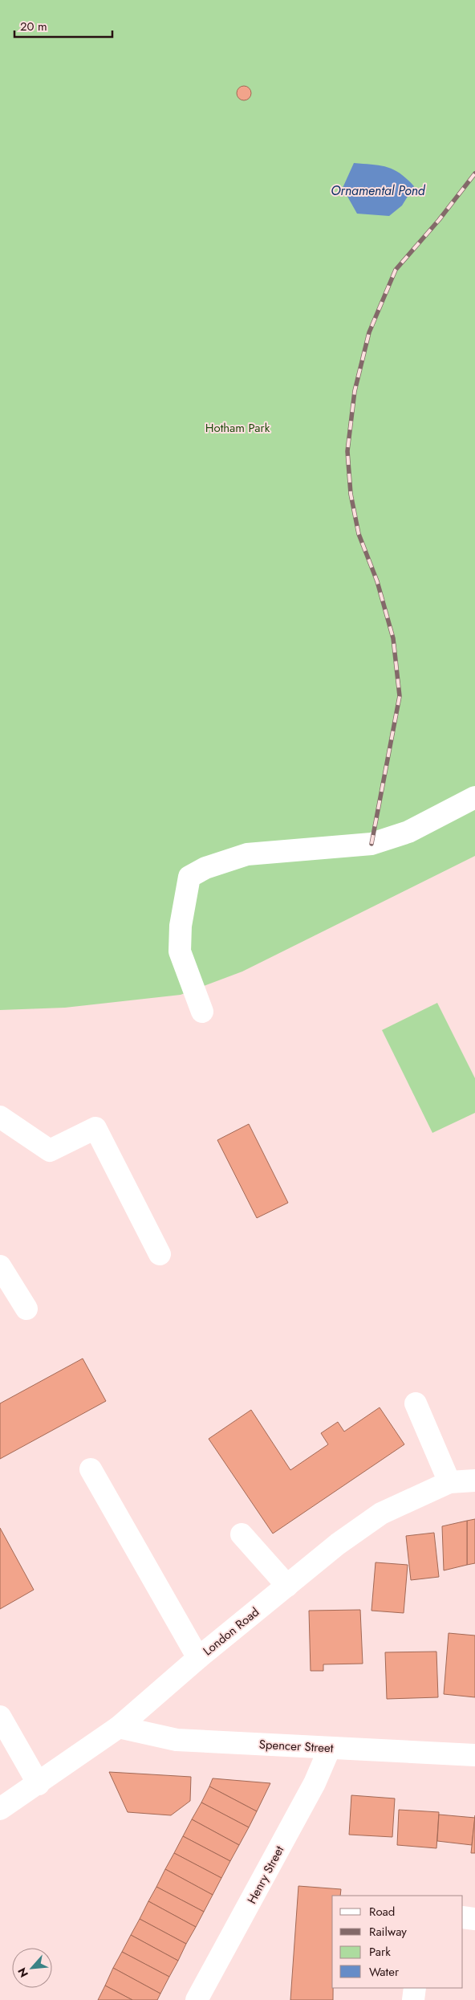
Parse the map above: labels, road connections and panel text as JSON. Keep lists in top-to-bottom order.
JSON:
{
  "streets": {
    "street": ["London Road", "Spencer Street", "Henry Street"]
  },
  "crossings": [
    ["London Road", "Spencer Street"],
    ["Spencer Street", "Henry Street"]
  ],
  "water": ["Ornamental Pond"],
  "parks": ["Hotham Park"],
  "legend": [
    "Road",
    "Railway",
    "Park",
    "Water"
  ],
  "scale_bar": "20 m",
  "north": "bottom left"
}
